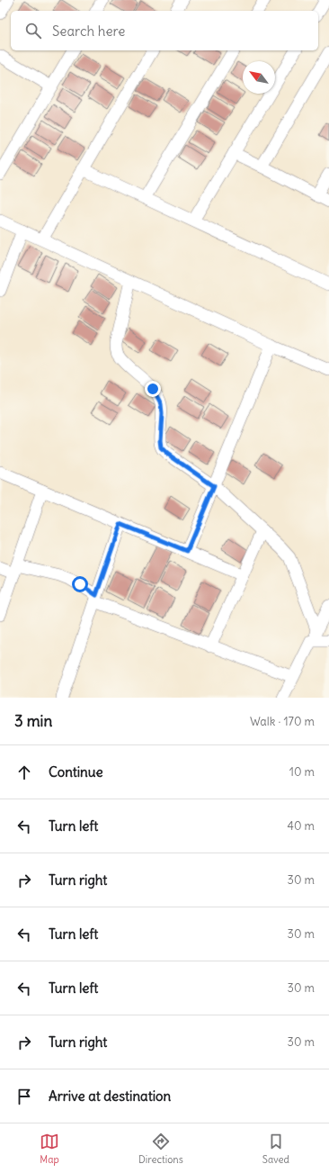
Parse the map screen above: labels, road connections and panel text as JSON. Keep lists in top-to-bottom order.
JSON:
{
  "north": "top left",
  "page": {
    "search": "Search here",
    "heading": ["3 min", "Walk · 170 m"],
    "list": [
      ["Continue", "10 m"],
      ["Turn left", "40 m"],
      ["Turn right", "30 m"],
      ["Turn left", "30 m"],
      ["Turn left", "30 m"],
      ["Turn right", "30 m"],
      "Arrive at destination"
    ],
    "nav": ["Map", "Directions", "Saved"]
  }
}
